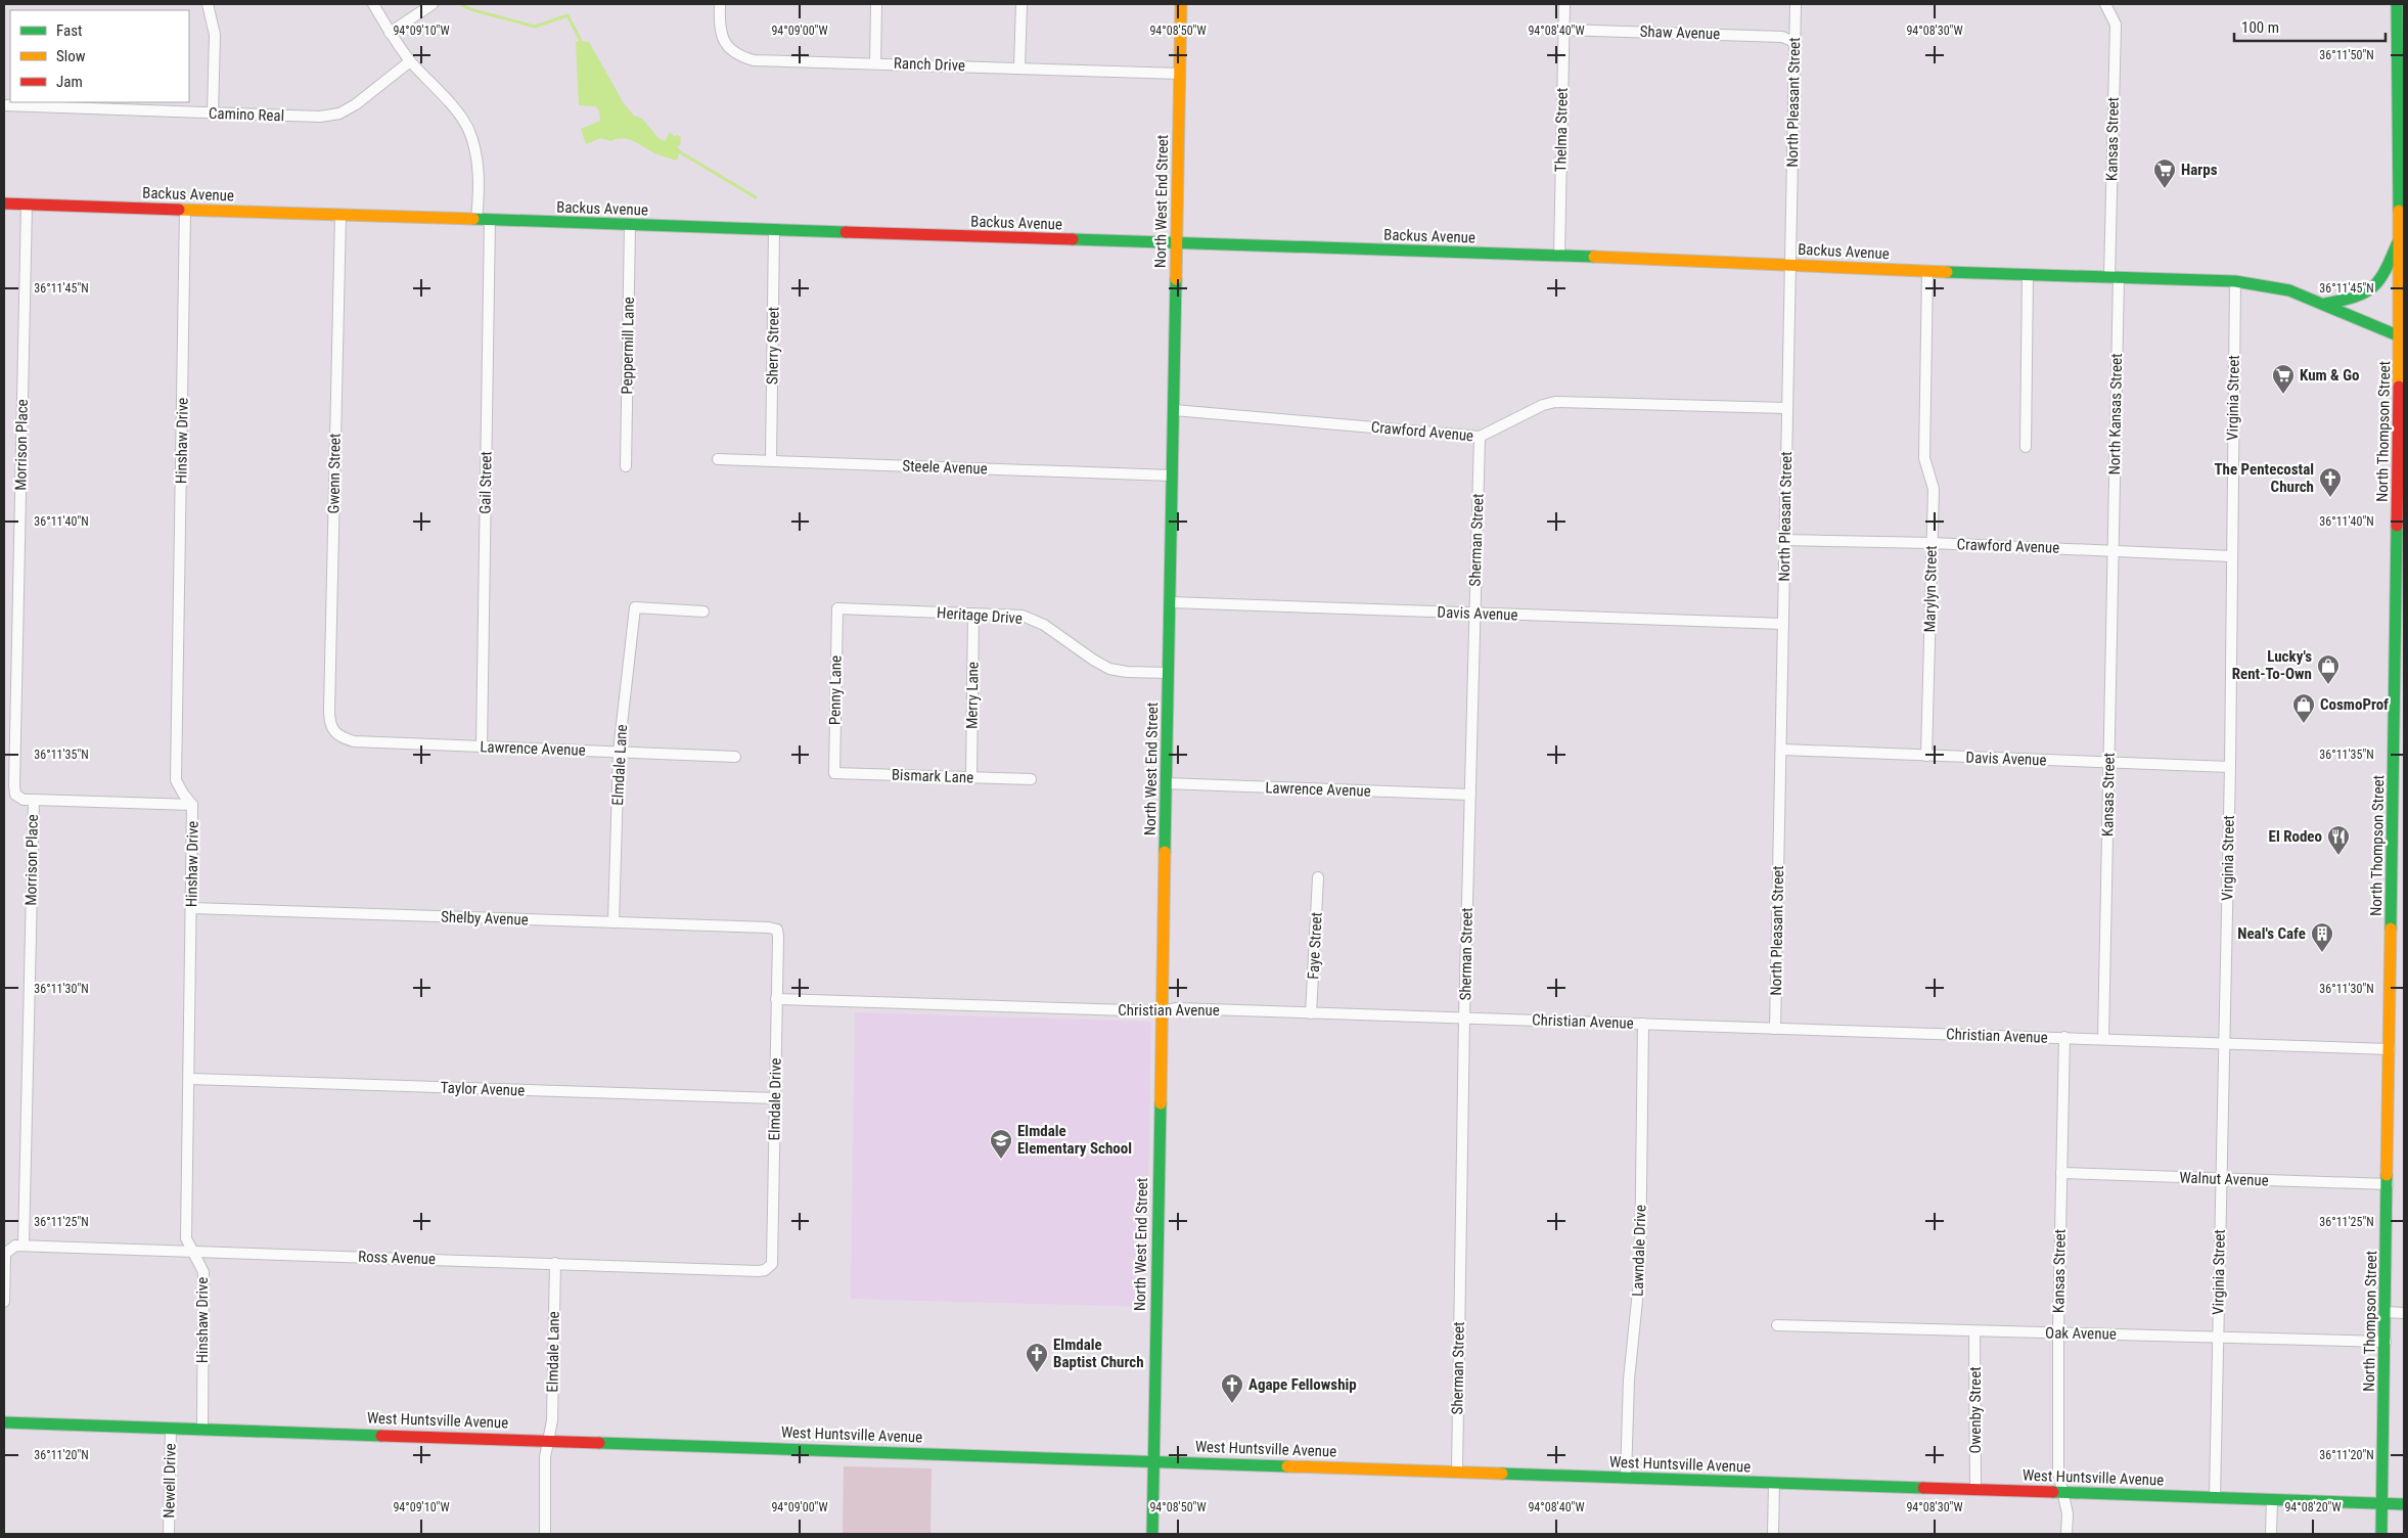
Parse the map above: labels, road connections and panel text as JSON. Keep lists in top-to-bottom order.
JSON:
{
  "streets": {
    "street": [
      "Shaw Avenue",
      "Ranch Drive",
      "North Pleasant Street",
      "Camino Real",
      "Thelma Street",
      "Kansas Street",
      "Backus Avenue",
      "North West End Street",
      "Peppermill Lane",
      "Sherry Street",
      "Virginia Street",
      "North Kansas Street",
      "Crawford Avenue",
      "North Thompson Street",
      "Hinshaw Drive",
      "Morrison Place",
      "Steele Avenue",
      "Gwenn Street",
      "Gail Street",
      "Sherman Street",
      "Marylyn Street",
      "Davis Avenue",
      "Heritage Drive",
      "Penny Lane",
      "Merry Lane",
      "Lawrence Avenue",
      "Elmdale Lane",
      "Bismark Lane",
      "Shelby Avenue",
      "Faye Street",
      "Christian Avenue",
      "Taylor Avenue",
      "Elmdale Drive",
      "Walnut Avenue",
      "Lawndale Drive",
      "Ross Avenue",
      "Oak Avenue",
      "Owenby Street",
      "West Huntsville Avenue",
      "Newell Drive"
    ]
  },
  "crossings": [
    ["Shaw Avenue", "North Pleasant Street"],
    ["Shaw Avenue", "Thelma Street"],
    ["Ranch Drive", "North West End Street"],
    ["North Pleasant Street", "Backus Avenue"],
    ["North Pleasant Street", "Crawford Avenue"],
    ["North Pleasant Street", "Davis Avenue"],
    ["North Pleasant Street", "Christian Avenue"],
    ["Thelma Street", "Backus Avenue"],
    ["Kansas Street", "Backus Avenue"],
    ["Kansas Street", "North Kansas Street"],
    ["Kansas Street", "Crawford Avenue"],
    ["Kansas Street", "Davis Avenue"],
    ["Kansas Street", "Christian Avenue"],
    ["Kansas Street", "Walnut Avenue"],
    ["Kansas Street", "Oak Avenue"],
    ["Kansas Street", "West Huntsville Avenue"],
    ["Backus Avenue", "North West End Street"],
    ["Backus Avenue", "Peppermill Lane"],
    ["Backus Avenue", "Sherry Street"],
    ["Backus Avenue", "Virginia Street"],
    ["Backus Avenue", "North Kansas Street"],
    ["Backus Avenue", "North Thompson Street"],
    ["Backus Avenue", "Hinshaw Drive"],
    ["Backus Avenue", "Morrison Place"],
    ["Backus Avenue", "Gwenn Street"],
    ["Backus Avenue", "Gail Street"],
    ["Backus Avenue", "Marylyn Street"],
    ["North West End Street", "Crawford Avenue"],
    ["North West End Street", "Steele Avenue"],
    ["North West End Street", "Davis Avenue"],
    ["North West End Street", "Heritage Drive"],
    ["North West End Street", "Lawrence Avenue"],
    ["North West End Street", "Christian Avenue"],
    ["North West End Street", "West Huntsville Avenue"],
    ["Sherry Street", "Steele Avenue"],
    ["Virginia Street", "Crawford Avenue"],
    ["Virginia Street", "Davis Avenue"],
    ["Virginia Street", "Christian Avenue"],
    ["Virginia Street", "Walnut Avenue"],
    ["Virginia Street", "Oak Avenue"],
    ["Virginia Street", "West Huntsville Avenue"],
    ["North Kansas Street", "Crawford Avenue"],
    ["Crawford Avenue", "Sherman Street"],
    ["Crawford Avenue", "Marylyn Street"],
    ["North Thompson Street", "Christian Avenue"],
    ["North Thompson Street", "Walnut Avenue"],
    ["North Thompson Street", "Oak Avenue"],
    ["North Thompson Street", "West Huntsville Avenue"],
    ["Hinshaw Drive", "Shelby Avenue"],
    ["Hinshaw Drive", "Taylor Avenue"],
    ["Hinshaw Drive", "Ross Avenue"],
    ["Hinshaw Drive", "West Huntsville Avenue"],
    ["Morrison Place", "Ross Avenue"],
    ["Gwenn Street", "Lawrence Avenue"],
    ["Gail Street", "Lawrence Avenue"],
    ["Sherman Street", "Davis Avenue"],
    ["Sherman Street", "Lawrence Avenue"],
    ["Sherman Street", "Christian Avenue"],
    ["Sherman Street", "West Huntsville Avenue"],
    ["Marylyn Street", "Davis Avenue"],
    ["Heritage Drive", "Penny Lane"],
    ["Heritage Drive", "Merry Lane"],
    ["Penny Lane", "Bismark Lane"],
    ["Merry Lane", "Bismark Lane"],
    ["Lawrence Avenue", "Elmdale Lane"],
    ["Elmdale Lane", "Shelby Avenue"],
    ["Elmdale Lane", "Ross Avenue"],
    ["Elmdale Lane", "West Huntsville Avenue"],
    ["Shelby Avenue", "Elmdale Drive"],
    ["Faye Street", "Christian Avenue"],
    ["Christian Avenue", "Elmdale Drive"],
    ["Christian Avenue", "Lawndale Drive"],
    ["Taylor Avenue", "Elmdale Drive"],
    ["Elmdale Drive", "Ross Avenue"],
    ["Lawndale Drive", "West Huntsville Avenue"],
    ["Oak Avenue", "Owenby Street"],
    ["Owenby Street", "West Huntsville Avenue"],
    ["West Huntsville Avenue", "Newell Drive"]
  ],
  "places": {
    "supermarket": ["Harps", "Kum & Go"],
    "church": ["The Pentecostal Church", "Elmdale Baptist Church", "Agape Fellowship"],
    "shop": ["Lucky's Rent-To-Own", "CosmoProf"],
    "restaurant": ["El Rodeo"],
    "building": ["Neal's Cafe"],
    "school or university": ["Elmdale Elementary School"]
  },
  "legend": ["Fast", "Slow", "Jam"],
  "scale_bar": "100 m",
  "coordinates": [
    "94°09'10\"W",
    "94°09'00\"W",
    "94°08'50\"W",
    "94°08'40\"W",
    "94°08'30\"W",
    "36°11'50\"N",
    "36°11'45\"N",
    "36°11'40\"N",
    "36°11'35\"N",
    "36°11'30\"N",
    "36°11'25\"N",
    "36°11'20\"N",
    "94°08'20\"W"
  ]
}
